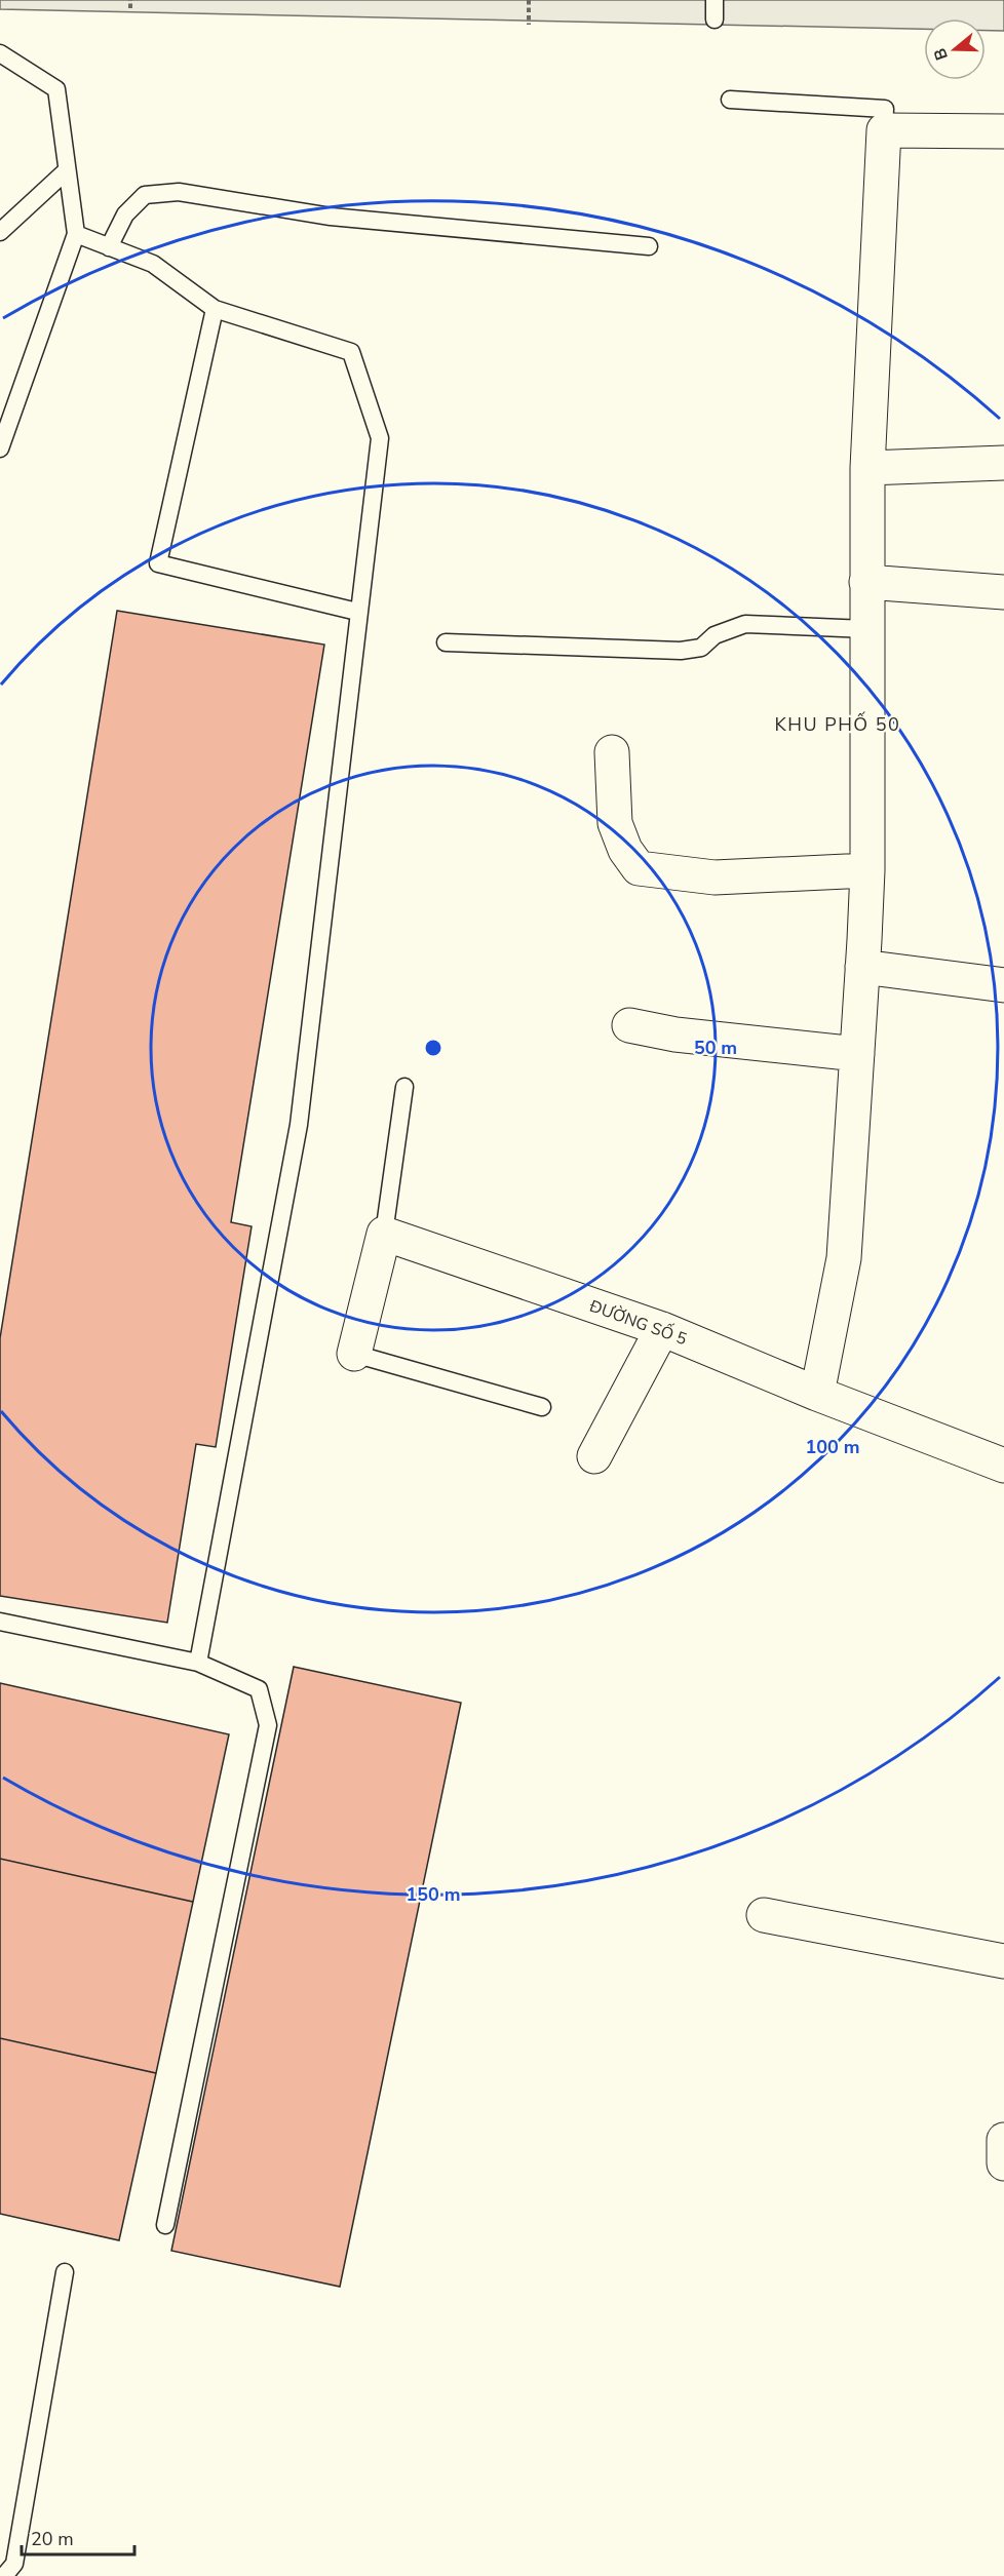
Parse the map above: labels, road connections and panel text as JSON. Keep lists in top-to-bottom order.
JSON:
{
  "streets": {
    "street": ["ĐƯỜNG SỐ 5"]
  },
  "districts": ["KHU PHỐ 50"],
  "scale_bar": "20 m",
  "north": "left",
  "rings": ["50 m", "100 m", "150 m"]
}
